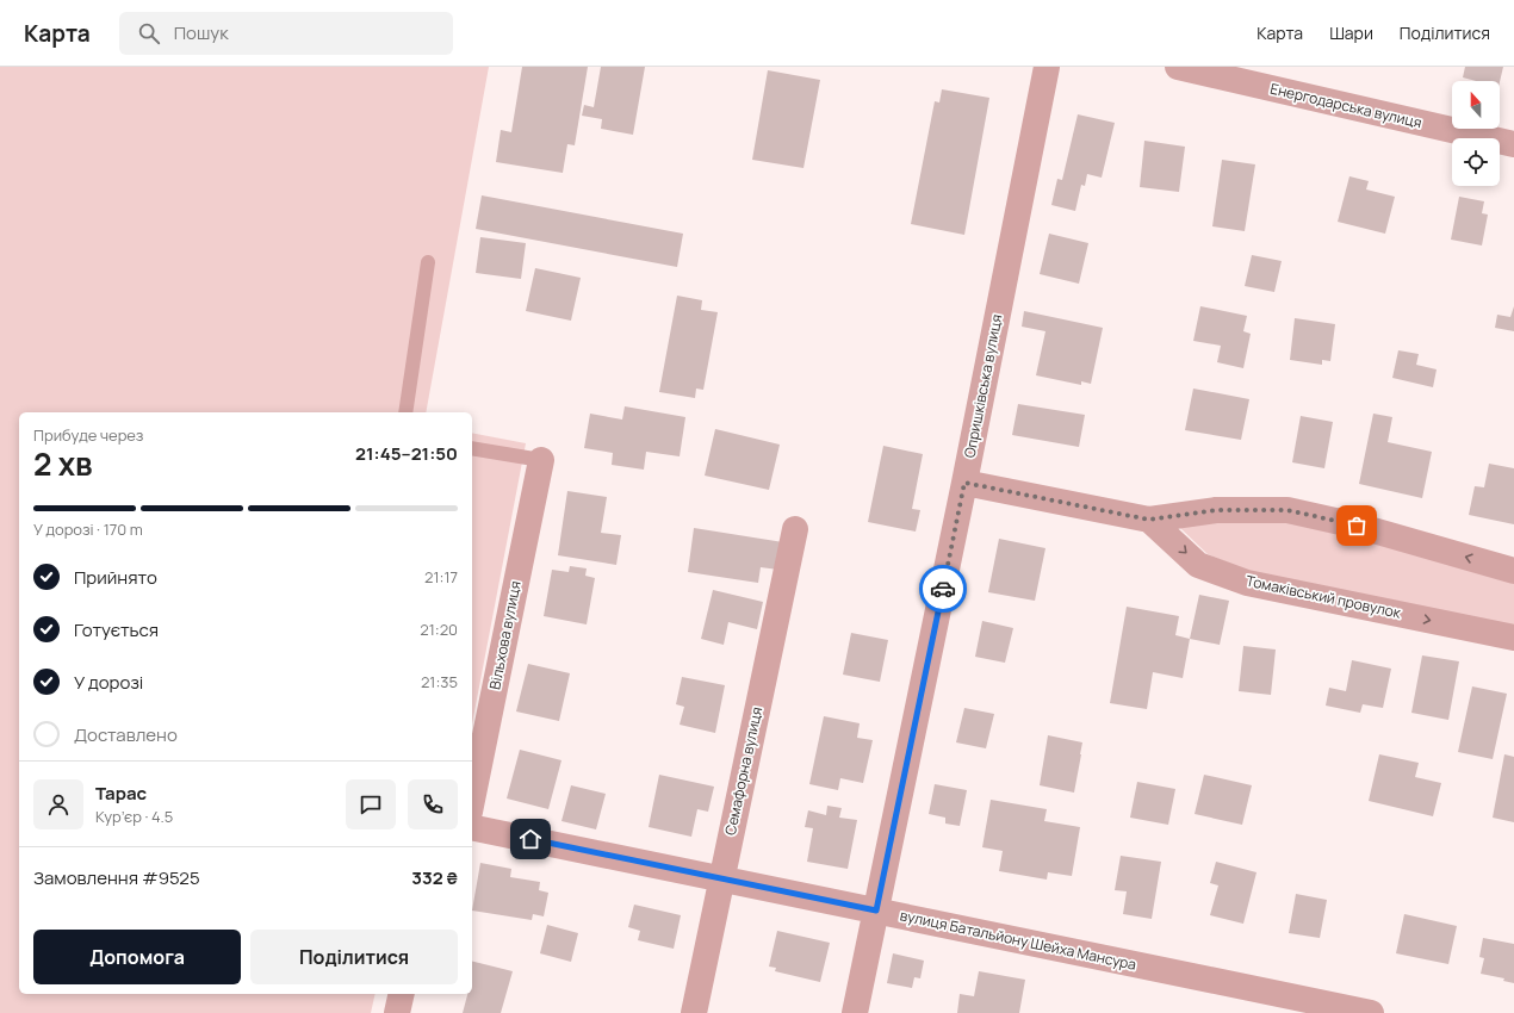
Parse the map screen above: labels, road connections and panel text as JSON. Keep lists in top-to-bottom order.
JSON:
{
  "streets": {
    "street": [
      "Енергодарська вулиця",
      "Опришківська вулиця",
      "Томаківський провулок",
      "Вільхова вулиця",
      "Семафорна вулиця",
      "вулиця Батальйону Шейха Мансура"
    ]
  },
  "crossings": [
    ["Опришківська вулиця", "вулиця Батальйону Шейха Мансура"],
    ["Семафорна вулиця", "вулиця Батальйону Шейха Мансура"]
  ],
  "north": "top",
  "page": {
    "header": "Карта",
    "search": "Пошук",
    "nav": ["Карта", "Шари", "Поділитися"],
    "heading": ["2 хв", "Прибуде через", "21:45–21:50"],
    "panel": [
      "Тарас",
      "Кур’єр · 4.5",
      "Замовлення #9525",
      "332 ₴"
    ],
    "bar": "У дорозі · 170 m",
    "list": [
      ["Прийнято", "21:17"],
      ["Готується", "21:20"],
      ["У дорозі", "21:35"],
      "Доставлено"
    ],
    "buttons": ["Допомога", "Поділитися"]
  }
}
